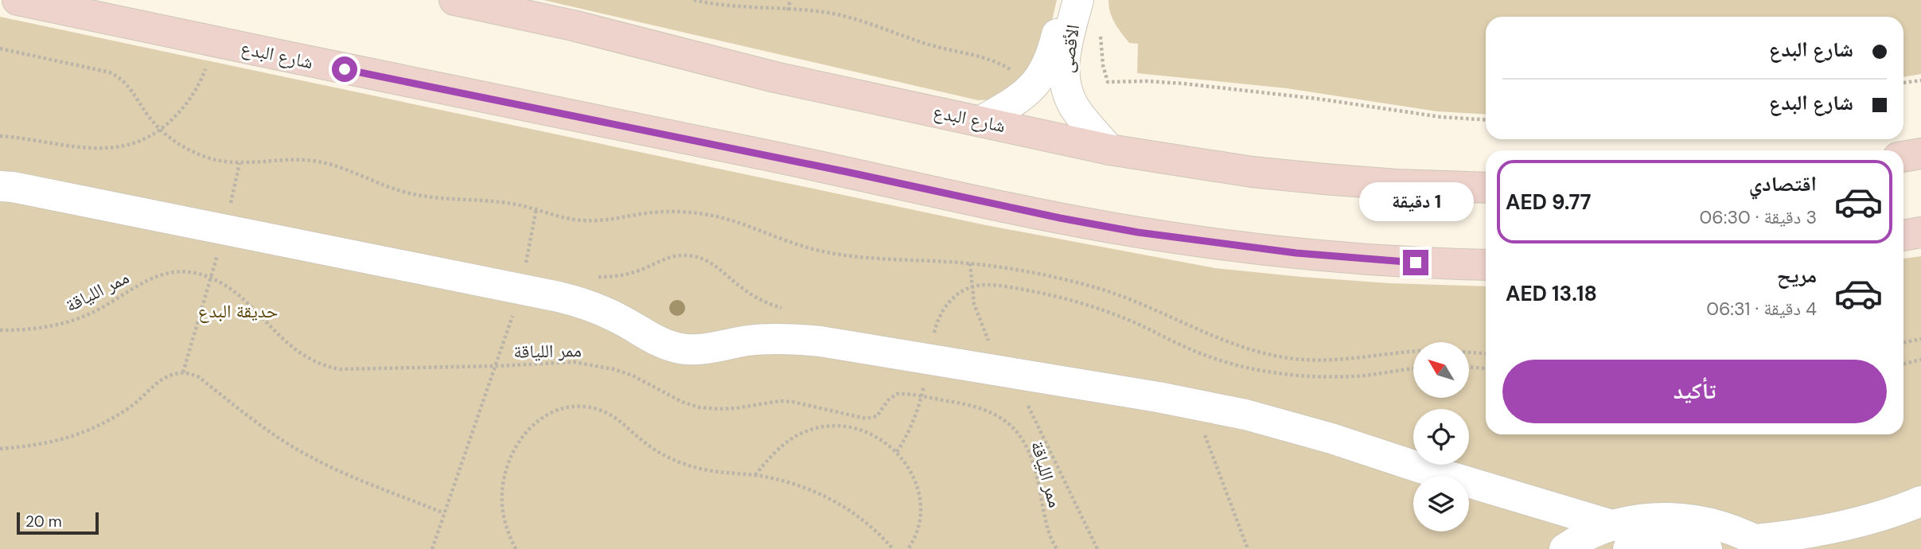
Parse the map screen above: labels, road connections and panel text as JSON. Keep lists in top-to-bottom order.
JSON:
{
  "streets": {
    "main road": ["شارع البدع"],
    "street": ["الأقصى"],
    "path": ["ممر اللياقة"]
  },
  "crossings": [
    ["الأقصى", "شارع البدع"]
  ],
  "parks": ["حديقة البدع"],
  "scale_bar": "20 m",
  "north": "top left",
  "page": {
    "banner": ["شارع البدع", "شارع البدع"],
    "list": [
      {
        "name": "اقتصادي",
        "note": "3 دقيقة · 06:30",
        "value": "AED 9.77"
      },
      {
        "name": "مريح",
        "note": "4 دقيقة · 06:31",
        "value": "AED 13.18"
      }
    ],
    "bubble": "1 دقيقة",
    "buttons": "تأكيد",
    "scale": "20 m"
  }
}
